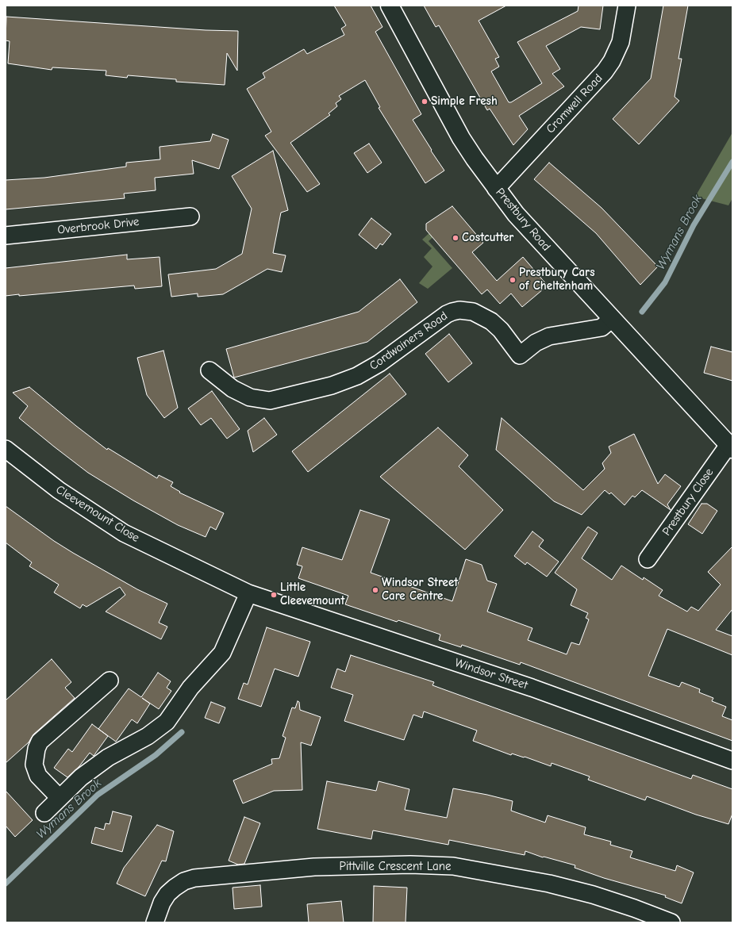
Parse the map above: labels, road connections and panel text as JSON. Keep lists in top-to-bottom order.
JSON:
{
  "streets": {
    "main road": ["Prestbury Road"],
    "street": [
      "Cromwell Road",
      "Overbrook Drive",
      "Cordwainers Road",
      "Prestbury Close",
      "Cleevemount Close",
      "Windsor Street",
      "Pittville Crescent Lane"
    ]
  },
  "crossings": [
    ["Cromwell Road", "Prestbury Road"],
    ["Prestbury Road", "Cordwainers Road"],
    ["Prestbury Road", "Prestbury Close"],
    ["Cleevemount Close", "Windsor Street"]
  ],
  "water": ["Wymans Brook"],
  "places": [
    "Simple Fresh",
    "Costcutter",
    "Prestbury Cars of Cheltenham",
    "Windsor Street Care Centre",
    "Little Cleevemount"
  ]
}
